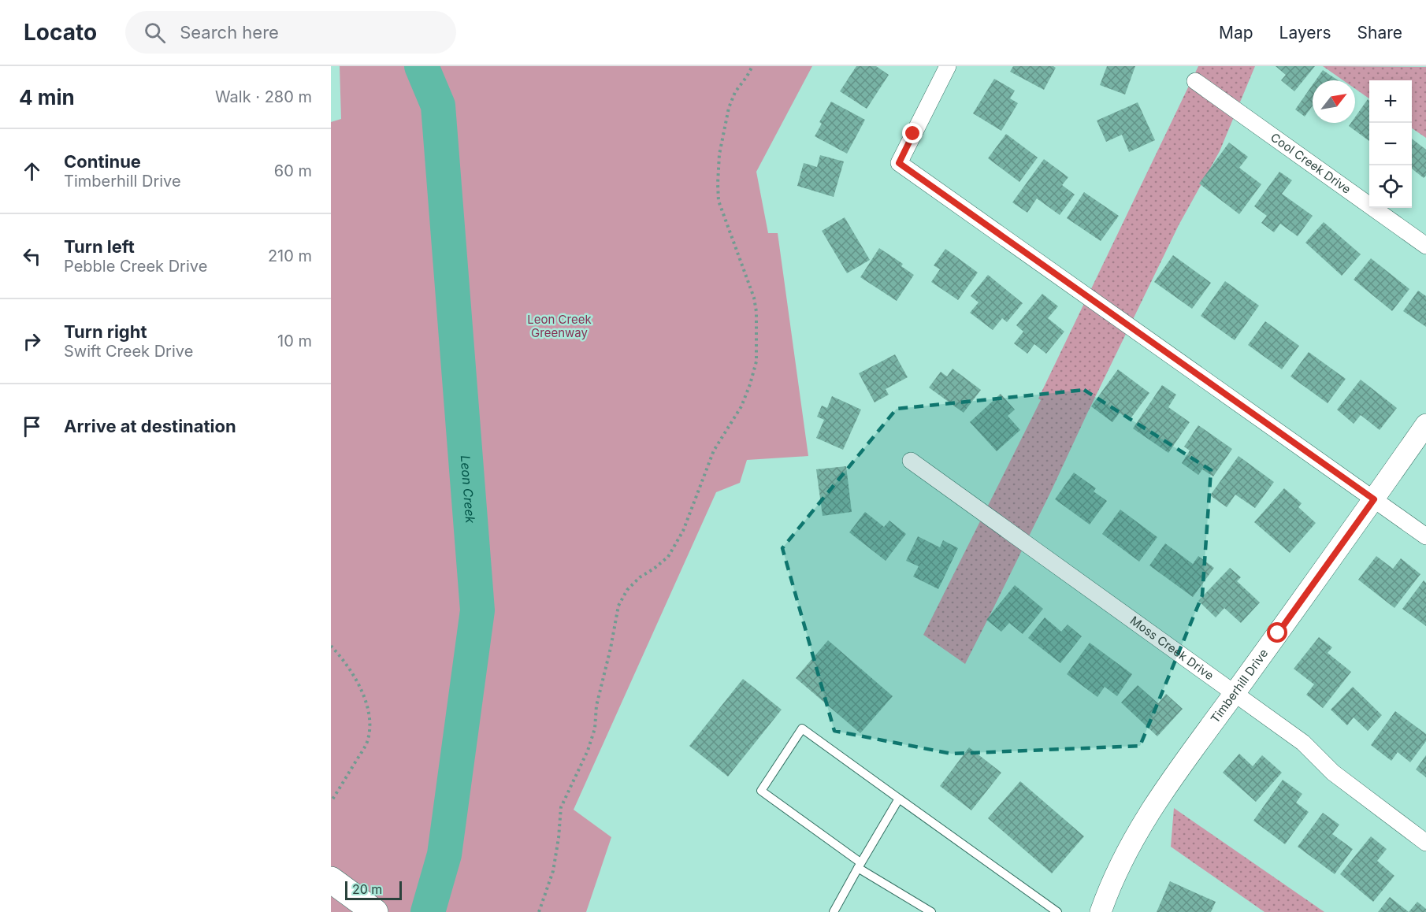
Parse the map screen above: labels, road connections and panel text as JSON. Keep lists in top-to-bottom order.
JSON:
{
  "streets": {
    "street": ["Cool Creek Drive", "Moss Creek Drive", "Timberhill Drive"]
  },
  "crossings": [
    ["Moss Creek Drive", "Timberhill Drive"]
  ],
  "water": ["Leon Creek"],
  "parks": ["Leon Creek Greenway"],
  "scale_bar": "20 m",
  "north": "top right",
  "page": {
    "header": "Locato",
    "search": "Search here",
    "nav": ["Map", "Layers", "Share"],
    "heading": ["4 min", "Walk · 280 m"],
    "map_buttons": ["+", "−"],
    "list": [
      ["Continue", "Timberhill Drive", "60 m"],
      ["Turn left", "Pebble Creek Drive", "210 m"],
      ["Turn right", "Swift Creek Drive", "10 m"],
      "Arrive at destination"
    ],
    "scale": "20 m"
  }
}
